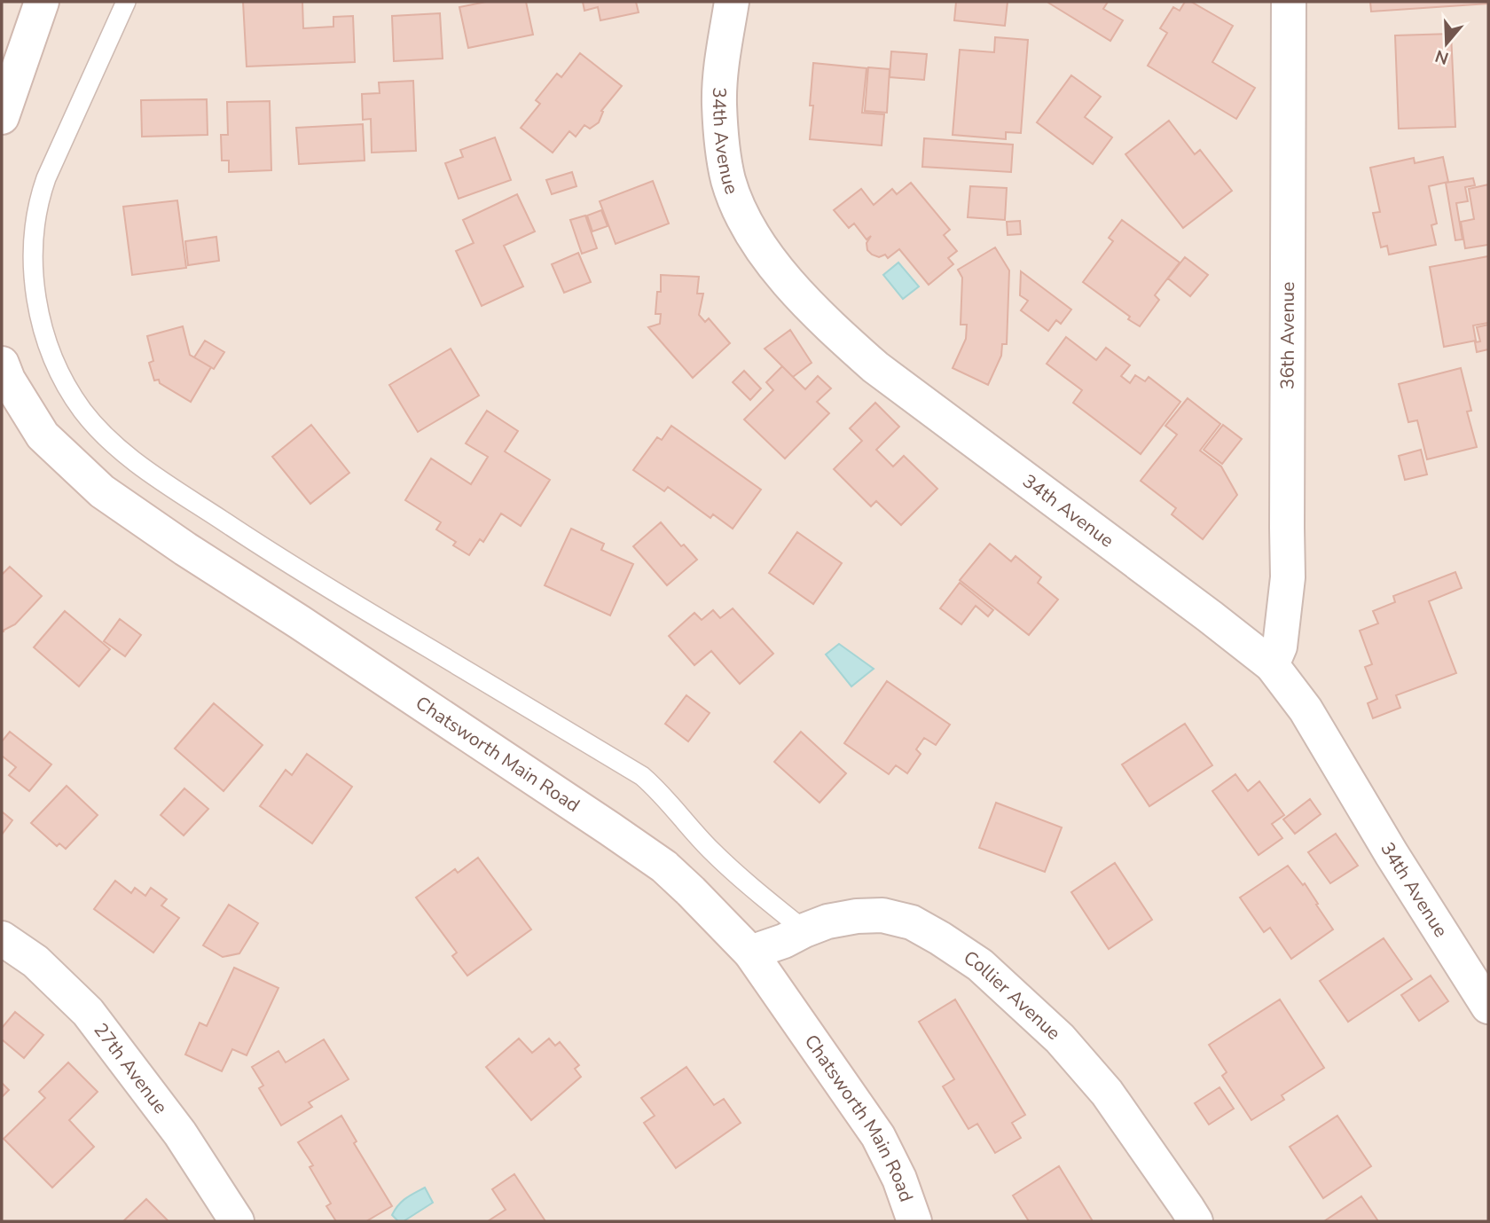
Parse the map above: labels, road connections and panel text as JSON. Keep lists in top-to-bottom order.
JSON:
{
  "streets": {
    "street": [
      "34th Avenue",
      "36th Avenue",
      "Chatsworth Main Road",
      "Collier Avenue",
      "27th Avenue"
    ]
  },
  "crossings": [
    ["34th Avenue", "36th Avenue"],
    ["Chatsworth Main Road", "Collier Avenue"]
  ],
  "north": "bottom"
}
